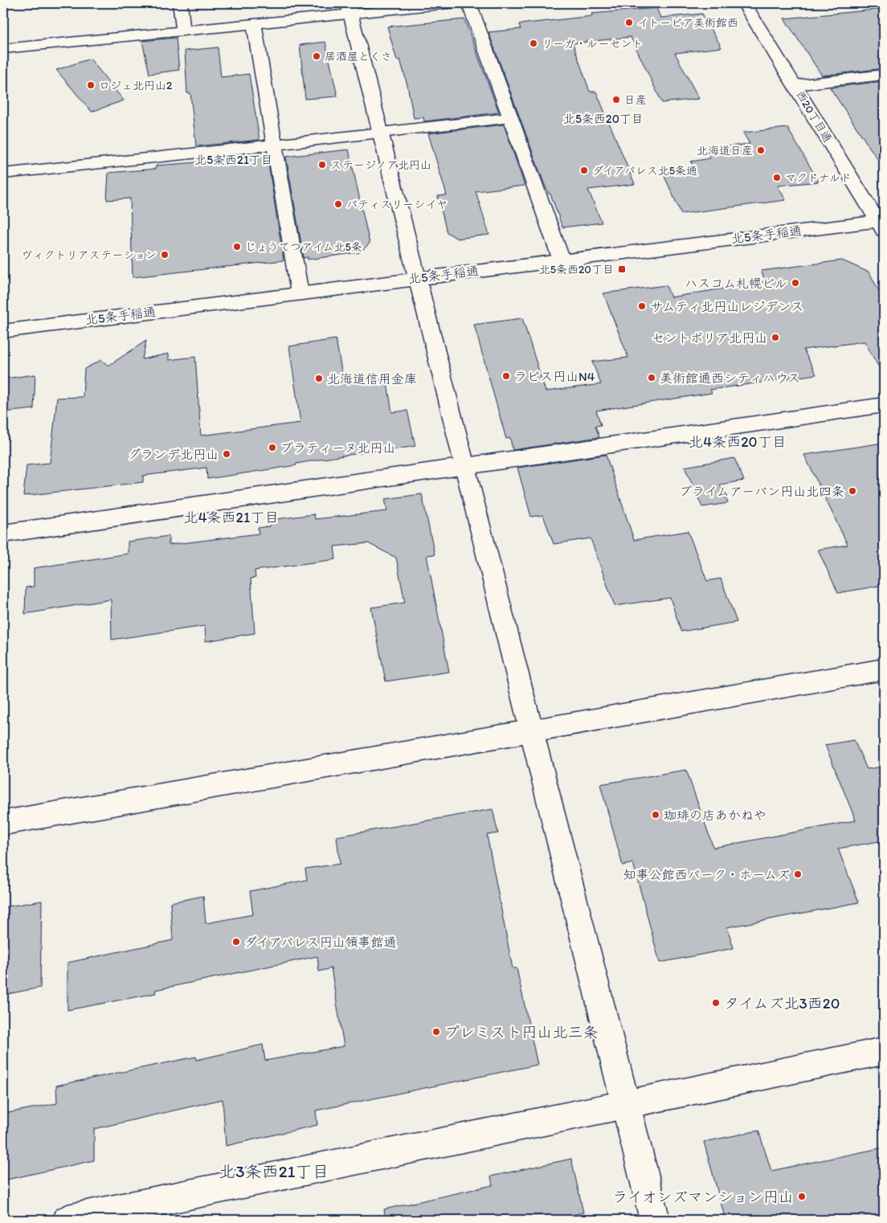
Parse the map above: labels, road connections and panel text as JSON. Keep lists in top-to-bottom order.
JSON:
{
  "streets": {
    "street": ["西20丁目通", "北5条手稲通"]
  },
  "crossings": [
    ["西20丁目通", "北5条手稲通"]
  ],
  "districts": [
    "北5条西20丁目",
    "北5条西21丁目",
    "北4条西20丁目",
    "北4条西21丁目",
    "北3条西21丁目"
  ],
  "places": {
    "other": [
      "イトーピア美術館西",
      "リーガ・ルーセント",
      "居酒屋とくさ",
      "ロジェ北円山2",
      "日産",
      "北海道日産",
      "ステージノア北円山",
      "ダイアパレス北5条通",
      "マクドナルド",
      "パティスリーシイヤ",
      "じょうてつアイム北5条",
      "ヴィクトリアステーション",
      "ハスコム札幌ビル",
      "サムティ北円山レジデンス",
      "セントポリア北円山",
      "ラピス円山N4",
      "美術館通西シティハウス",
      "北海道信用金庫",
      "プラティーヌ北円山",
      "グランデ北円山",
      "プライムアーバン円山北四条",
      "珈琲の店あかねや",
      "知事公館西パーク・ホームズ",
      "ダイアパレス円山領事館通",
      "タイムズ北3西20",
      "プレミスト円山北三条",
      "ライオンズマンション円山"
    ],
    "transit": ["北5条西20丁目"]
  }
}
